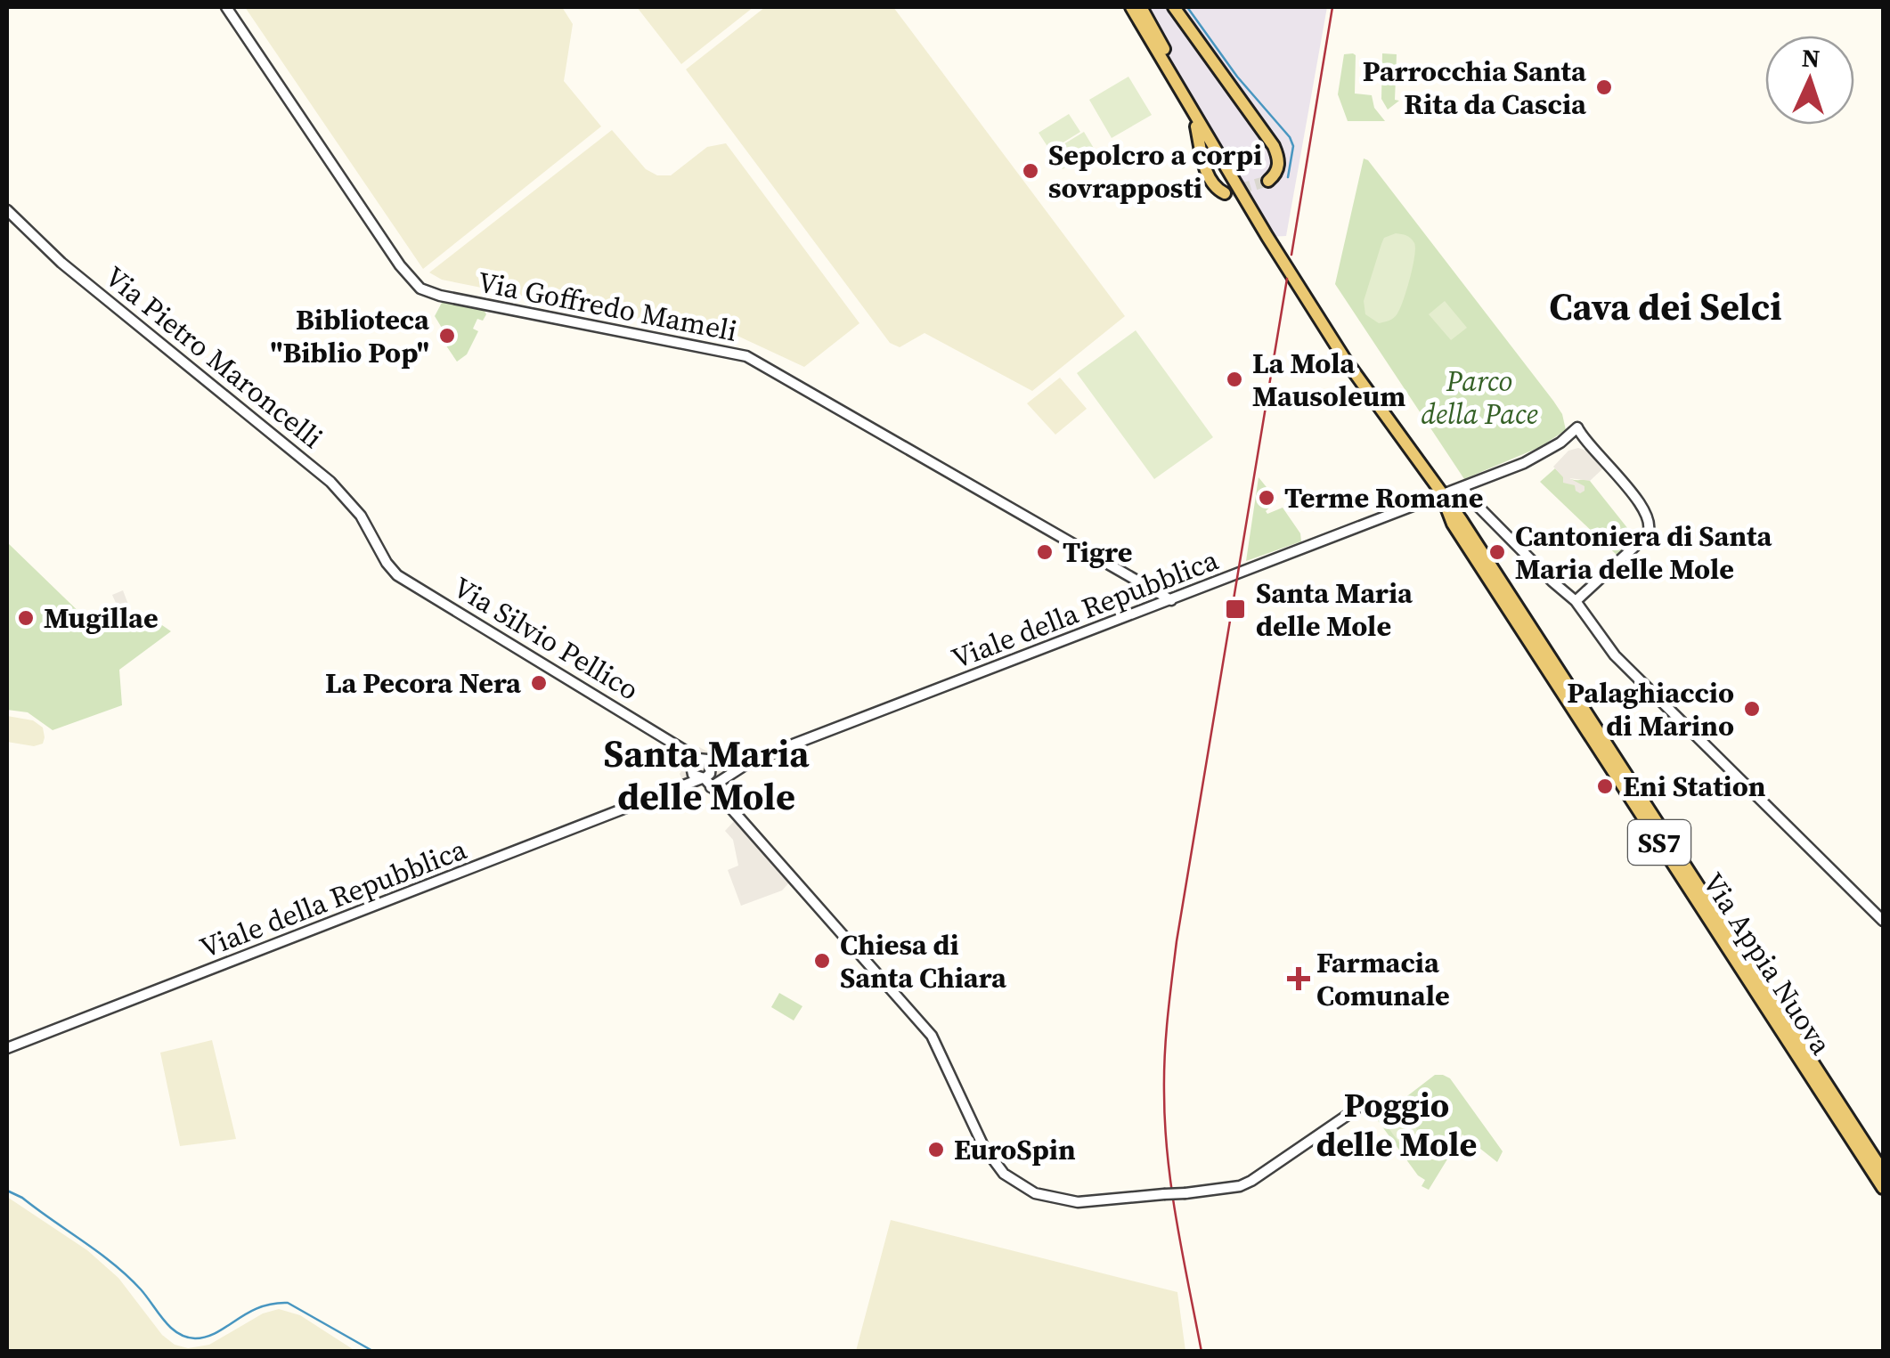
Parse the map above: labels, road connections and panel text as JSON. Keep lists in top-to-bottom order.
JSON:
{
  "streets": {
    "main road": ["SS7", "Via Appia Nuova"],
    "street": [
      "Via Goffredo Mameli",
      "Via Pietro Maroncelli",
      "Viale della Repubblica",
      "Via Silvio Pellico"
    ]
  },
  "crossings": [
    ["Via Goffredo Mameli", "Viale della Repubblica"],
    ["Via Pietro Maroncelli", "Via Silvio Pellico"],
    ["Viale della Repubblica", "Via Silvio Pellico"],
    ["Viale della Repubblica", "Via Appia Nuova"]
  ],
  "districts": ["Cava dei Selci", "Santa Maria delle Mole", "Poggio delle Mole"],
  "parks": ["Parco della Pace"],
  "places": {
    "other": [
      "Parrocchia Santa Rita da Cascia",
      "Sepolcro a corpi sovrapposti",
      "Biblioteca \"Biblio Pop\"",
      "La Mola Mausoleum",
      "Terme Romane",
      "Tigre",
      "Cantoniera di Santa Maria delle Mole",
      "Mugillae",
      "La Pecora Nera",
      "Palaghiaccio di Marino",
      "Eni Station",
      "Chiesa di Santa Chiara",
      "EuroSpin"
    ],
    "transit": ["Santa Maria delle Mole"],
    "health": ["Farmacia Comunale"]
  },
  "north": "top"
}
